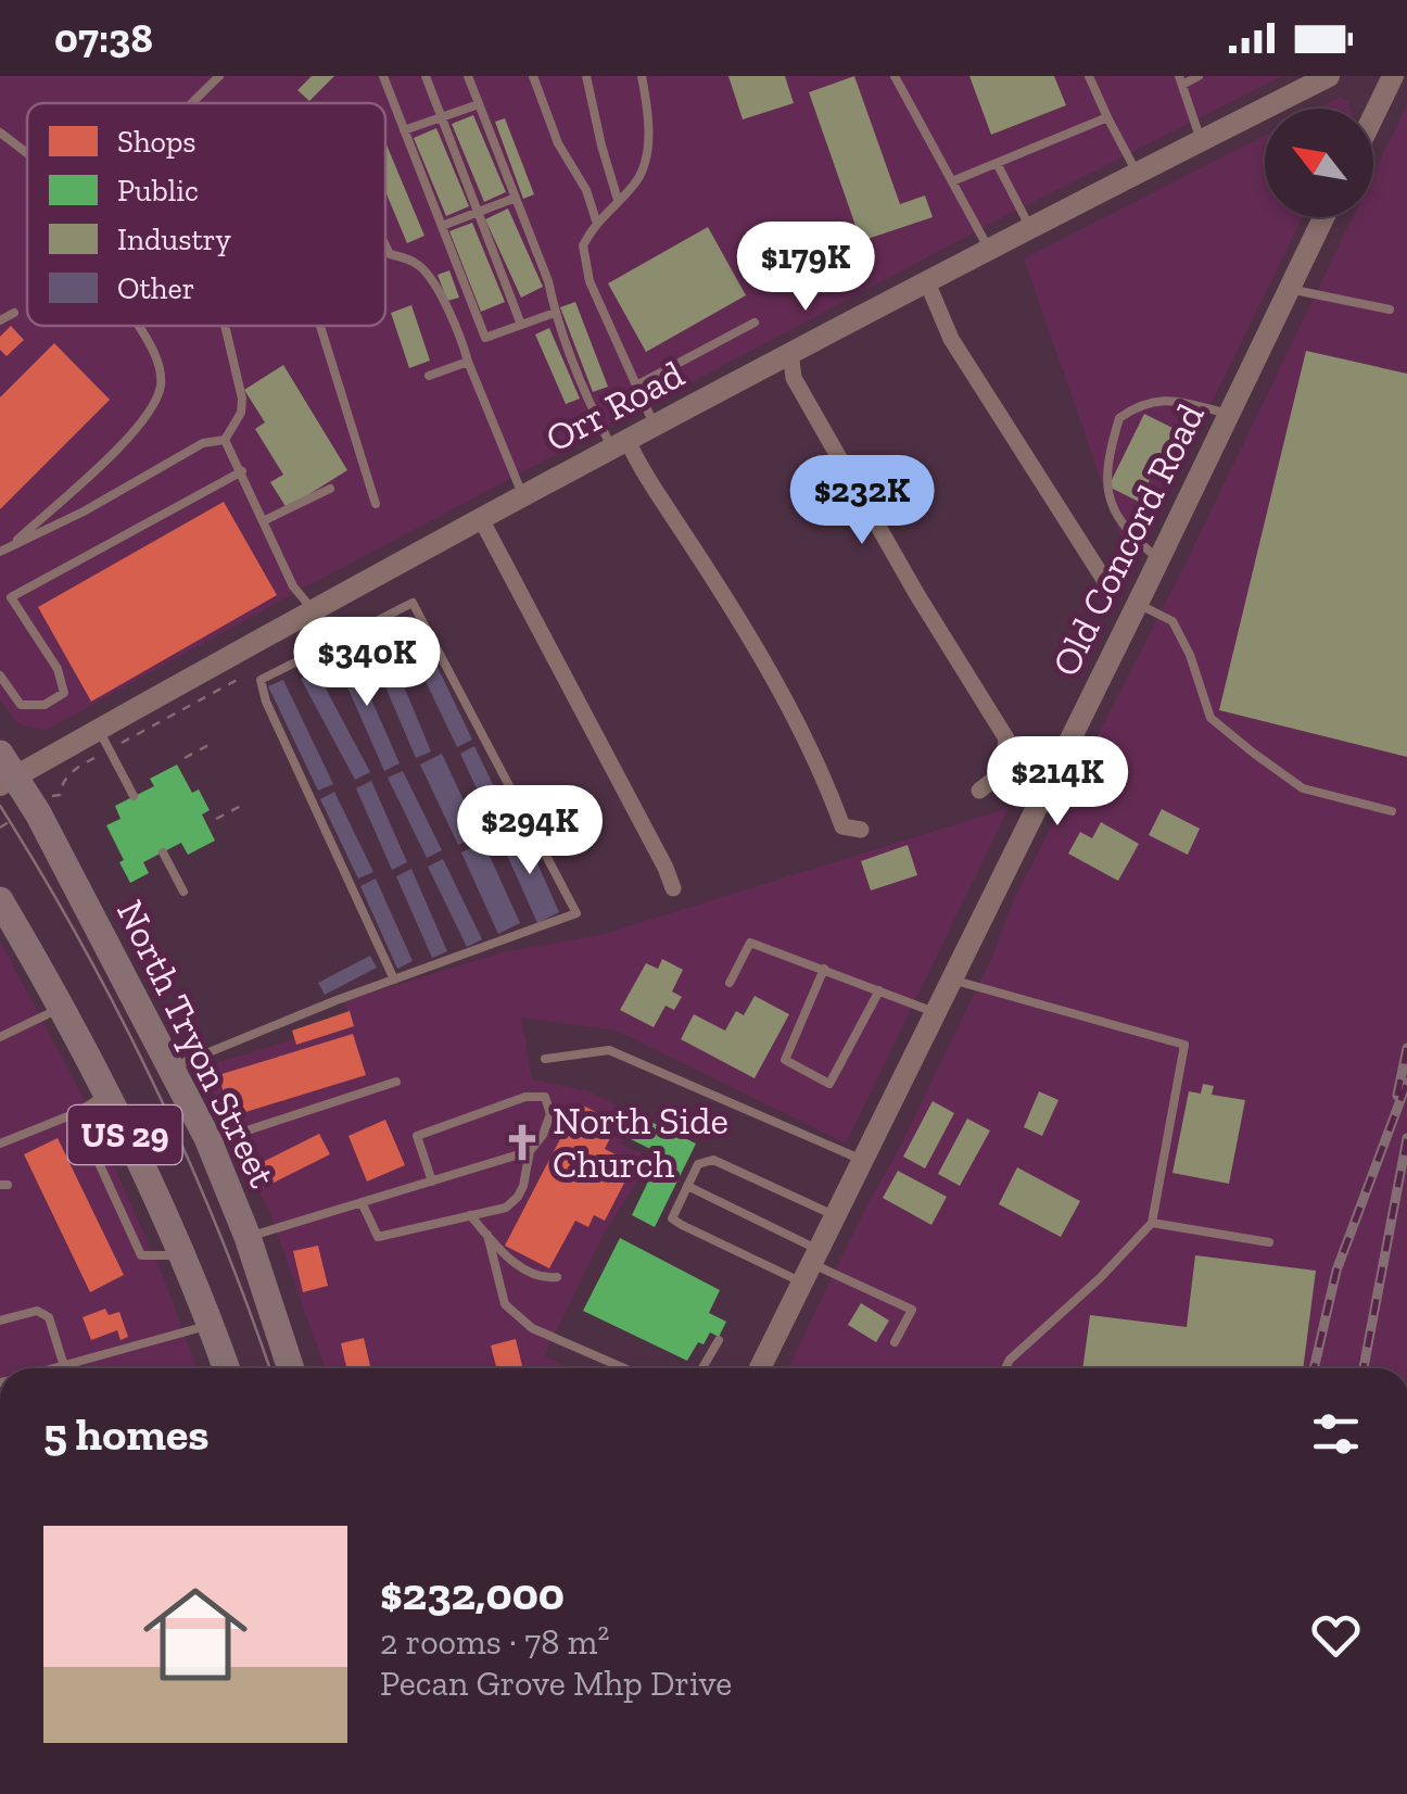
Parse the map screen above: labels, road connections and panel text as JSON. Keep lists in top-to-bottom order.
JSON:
{
  "streets": {
    "main road": ["North Tryon Street", "US 29"],
    "street": ["Orr Road", "Old Concord Road"]
  },
  "crossings": [
    ["Orr Road", "North Tryon Street"]
  ],
  "places": {
    "church": ["North Side Church"]
  },
  "legend": [
    "Shops",
    "Public",
    "Industry",
    "Other"
  ],
  "north": "top left",
  "page": {
    "status": "07:38",
    "price": [
      "$179K",
      "$232K",
      "$340K",
      "$214K",
      "$294K"
    ],
    "heading": "5 homes",
    "list": [
      {
        "name": "$232,000",
        "note": "2 rooms · 78 m² · Pecan Grove Mhp Drive"
      }
    ]
  }
}
